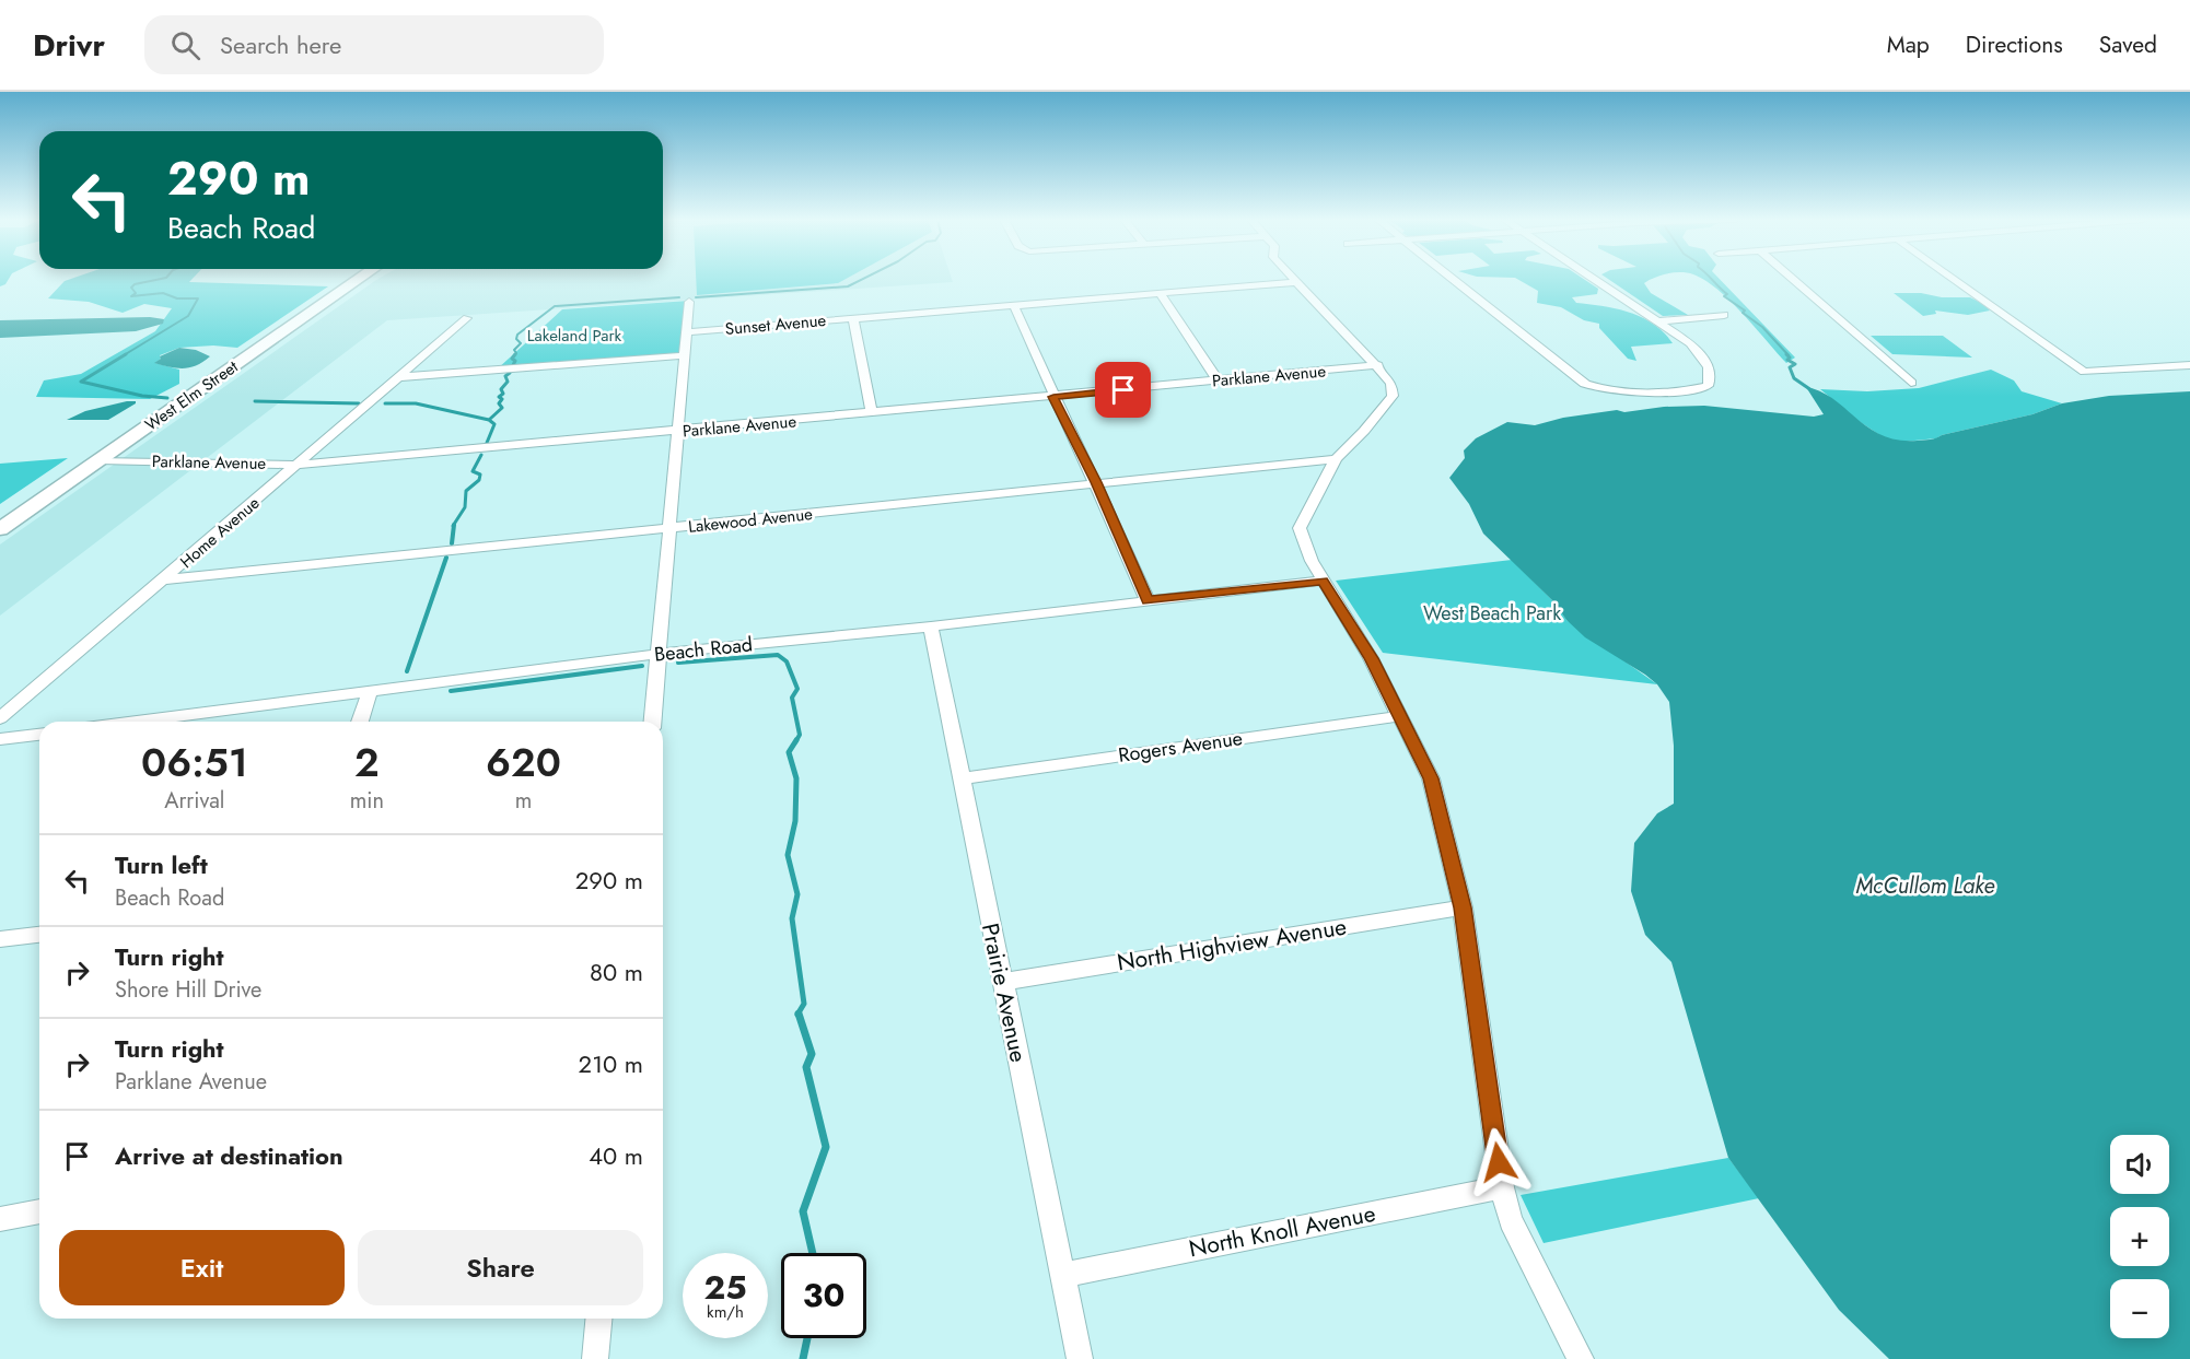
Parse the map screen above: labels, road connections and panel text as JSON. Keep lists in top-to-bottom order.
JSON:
{
  "streets": {
    "main road": ["West Elm Street"],
    "street": [
      "Sunset Avenue",
      "Parklane Avenue",
      "Lakewood Avenue",
      "Home Avenue",
      "Beach Road",
      "Rogers Avenue",
      "North Highview Avenue",
      "Prairie Avenue",
      "North Knoll Avenue"
    ]
  },
  "crossings": [
    ["Parklane Avenue", "West Elm Street"],
    ["Parklane Avenue", "Home Avenue"],
    ["Lakewood Avenue", "Home Avenue"],
    ["Beach Road", "Prairie Avenue"],
    ["Rogers Avenue", "Prairie Avenue"],
    ["North Highview Avenue", "Prairie Avenue"],
    ["Prairie Avenue", "North Knoll Avenue"]
  ],
  "water": ["McCullom Lake"],
  "parks": ["Lakeland Park", "West Beach Park"],
  "page": {
    "header": "Drivr",
    "search": "Search here",
    "nav": ["Map", "Directions", "Saved"],
    "turn": ["290 m", "Beach Road"],
    "eta": [
      "06:51",
      "Arrival",
      "2",
      "min",
      "620",
      "m"
    ],
    "list": [
      {
        "name": "Turn left",
        "note": "Beach Road",
        "value": "290 m"
      },
      {
        "name": "Turn right",
        "note": "Shore Hill Drive",
        "value": "80 m"
      },
      {
        "name": "Turn right",
        "note": "Parklane Avenue",
        "value": "210 m"
      },
      {
        "name": "Arrive at destination",
        "value": "40 m"
      }
    ],
    "map_buttons": ["+", "−"],
    "buttons": ["Exit", "Share"],
    "speed": "25 km/h",
    "limit": "30"
  }
}
